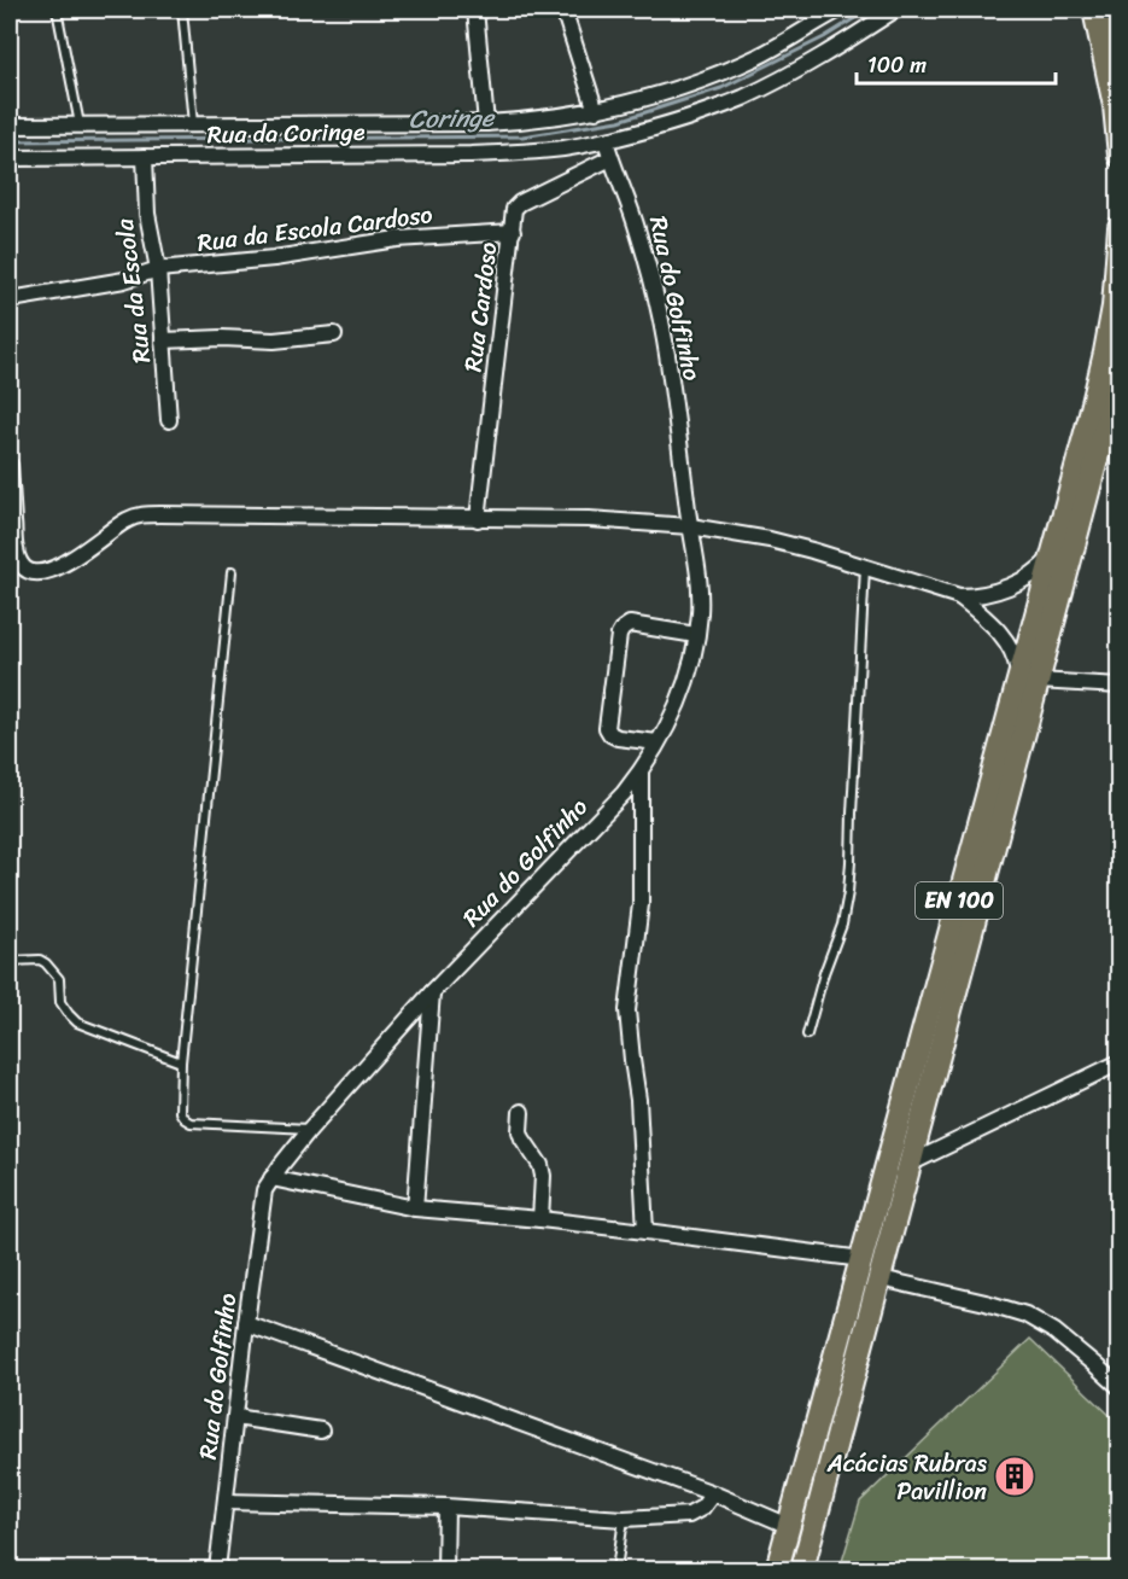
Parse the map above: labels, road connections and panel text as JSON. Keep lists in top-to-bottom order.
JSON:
{
  "streets": {
    "main road": ["EN 100"],
    "street": [
      "Rua da Coringe",
      "Rua da Escola Cardoso",
      "Rua da Escola",
      "Rua do Golfinho",
      "Rua Cardoso"
    ]
  },
  "crossings": [
    ["Rua da Coringe", "Rua da Escola"],
    ["Rua da Coringe", "Rua do Golfinho"],
    ["Rua da Escola Cardoso", "Rua da Escola"],
    ["Rua da Escola Cardoso", "Rua Cardoso"],
    ["Rua do Golfinho", "Rua Cardoso"]
  ],
  "water": ["Coringe"],
  "places": {
    "building": ["Acácias Rubras Pavillion"]
  },
  "scale_bar": "100 m"
}
